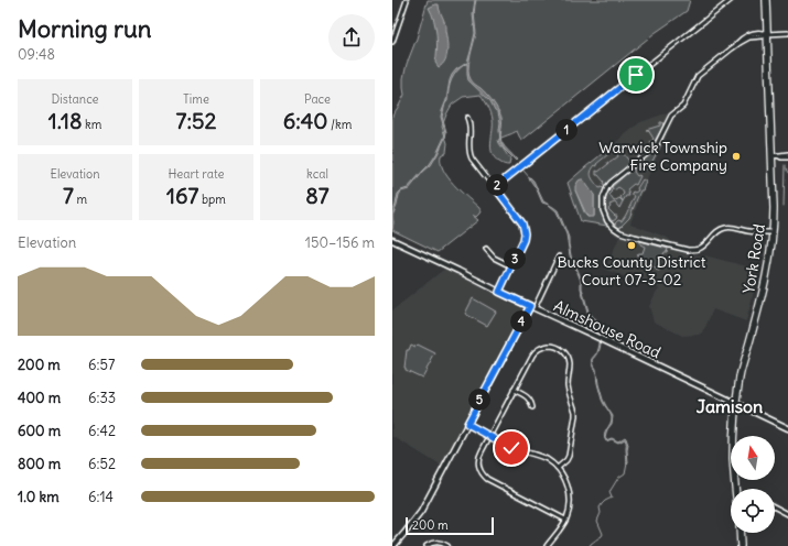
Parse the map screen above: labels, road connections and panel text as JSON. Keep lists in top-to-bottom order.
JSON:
{
  "streets": {
    "highway": ["York Road"],
    "main road": ["Almshouse Road"]
  },
  "crossings": [
    ["York Road", "Almshouse Road"]
  ],
  "districts": ["Jamison"],
  "places": ["Warwick Township Fire Company", "Bucks County District Court 07-3-02"],
  "scale_bar": "200 m",
  "north": "top",
  "page": {
    "heading": ["Morning run", "09:48"],
    "stats": [
      ["Distance", "1.18 km"],
      ["Time", "7:52"],
      ["Pace", "6:40 /km"],
      ["Elevation", "7 m"],
      ["Heart rate", "167 bpm"],
      ["kcal", "87"]
    ],
    "pins": [
      "1",
      "2",
      "3",
      "4",
      "5"
    ],
    "chart": ["Elevation", "150–156 m"],
    "list": [
      {
        "name": "200 m",
        "note": "6:57"
      },
      {
        "name": "400 m",
        "note": "6:33"
      },
      {
        "name": "600 m",
        "note": "6:42"
      },
      {
        "name": "800 m",
        "note": "6:52"
      },
      {
        "name": "1.0 km",
        "note": "6:14"
      }
    ],
    "scale": "200 m"
  }
}
